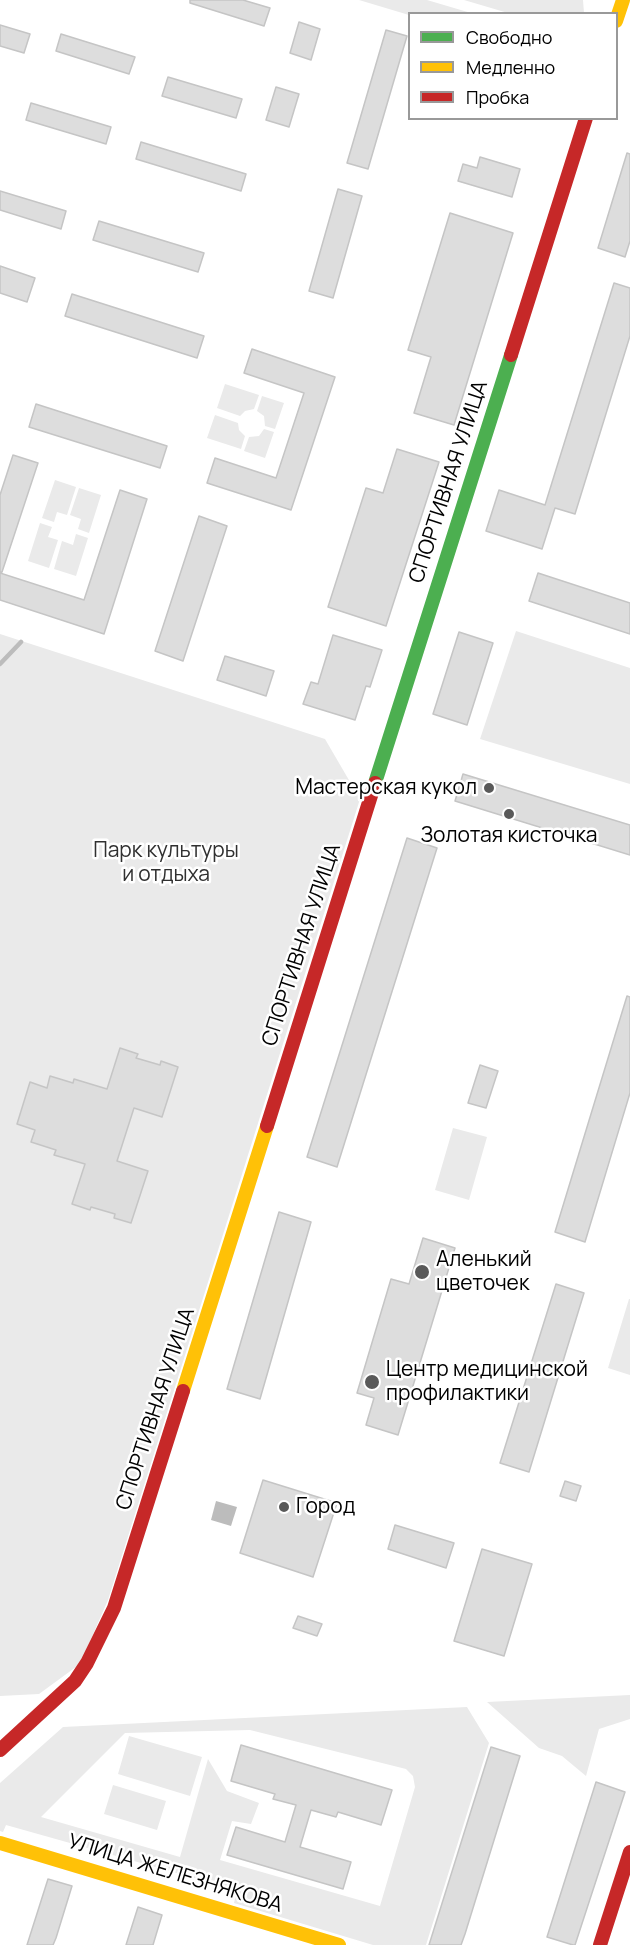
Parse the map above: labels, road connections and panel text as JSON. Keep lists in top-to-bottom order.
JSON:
{
  "streets": {
    "street": ["СПОРТИВНАЯ УЛИЦА", "УЛИЦА ЖЕЛЕЗНЯКОВА"]
  },
  "parks": ["Парк культуры и отдыха"],
  "places": [
    "Мастерская кукол",
    "Золотая кисточка",
    "Аленький цветочек",
    "Центр медицинской профилактики",
    "Город"
  ],
  "legend": ["Свободно", "Медленно", "Пробка"]
}
